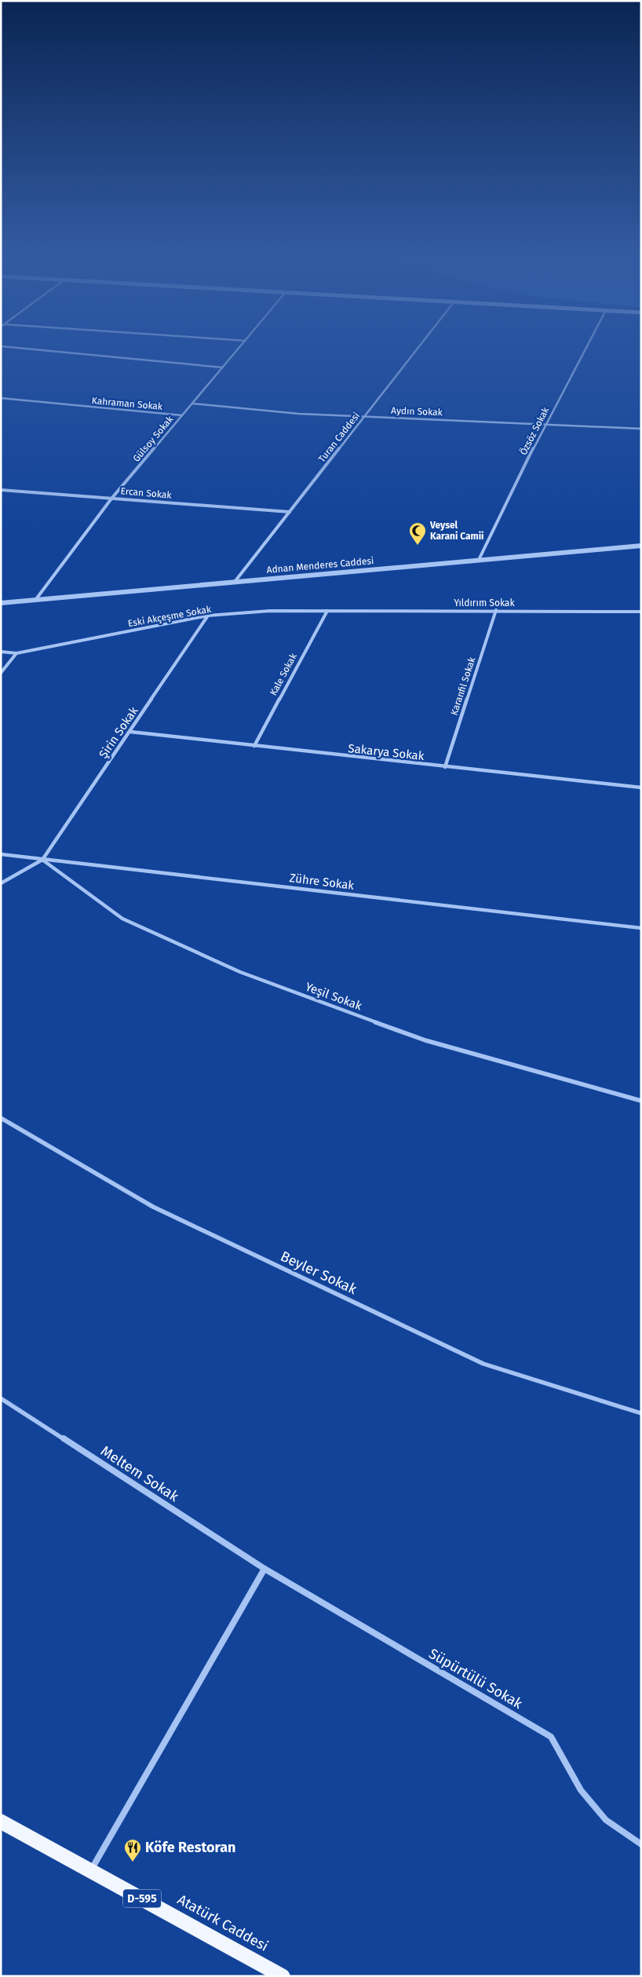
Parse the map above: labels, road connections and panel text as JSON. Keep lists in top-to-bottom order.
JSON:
{
  "streets": {
    "main road": ["D-595", "Atatürk Caddesi"],
    "street": [
      "Kahraman Sokak",
      "Aydın Sokak",
      "Özsöz Sokak",
      "Turan Caddesi",
      "Gülsoy Sokak",
      "Ercan Sokak",
      "Adnan Menderes Caddesi",
      "Yıldırım Sokak",
      "Eski Akçeşme Sokak",
      "Kale Sokak",
      "Karanfil Sokak",
      "Şirin Sokak",
      "Sakarya Sokak",
      "Zühre Sokak",
      "Yeşil Sokak",
      "Beyler Sokak",
      "Meltem Sokak",
      "Süpürtülü Sokak"
    ]
  },
  "crossings": [
    ["Kahraman Sokak", "Gülsoy Sokak"],
    ["Aydın Sokak", "Özsöz Sokak"],
    ["Aydın Sokak", "Turan Caddesi"],
    ["Aydın Sokak", "Gülsoy Sokak"],
    ["Özsöz Sokak", "Adnan Menderes Caddesi"],
    ["Turan Caddesi", "Ercan Sokak"],
    ["Turan Caddesi", "Adnan Menderes Caddesi"],
    ["Gülsoy Sokak", "Ercan Sokak"],
    ["Gülsoy Sokak", "Adnan Menderes Caddesi"],
    ["Yıldırım Sokak", "Eski Akçeşme Sokak"],
    ["Yıldırım Sokak", "Kale Sokak"],
    ["Yıldırım Sokak", "Karanfil Sokak"],
    ["Eski Akçeşme Sokak", "Kale Sokak"],
    ["Eski Akçeşme Sokak", "Şirin Sokak"],
    ["Kale Sokak", "Sakarya Sokak"],
    ["Karanfil Sokak", "Sakarya Sokak"],
    ["Şirin Sokak", "Sakarya Sokak"],
    ["Şirin Sokak", "Zühre Sokak"],
    ["Şirin Sokak", "Yeşil Sokak"],
    ["Zühre Sokak", "Yeşil Sokak"],
    ["Meltem Sokak", "Süpürtülü Sokak"]
  ],
  "places": {
    "mosque": ["Veysel Karani Camii"],
    "restaurant": ["Köfe Restoran"]
  }
}
